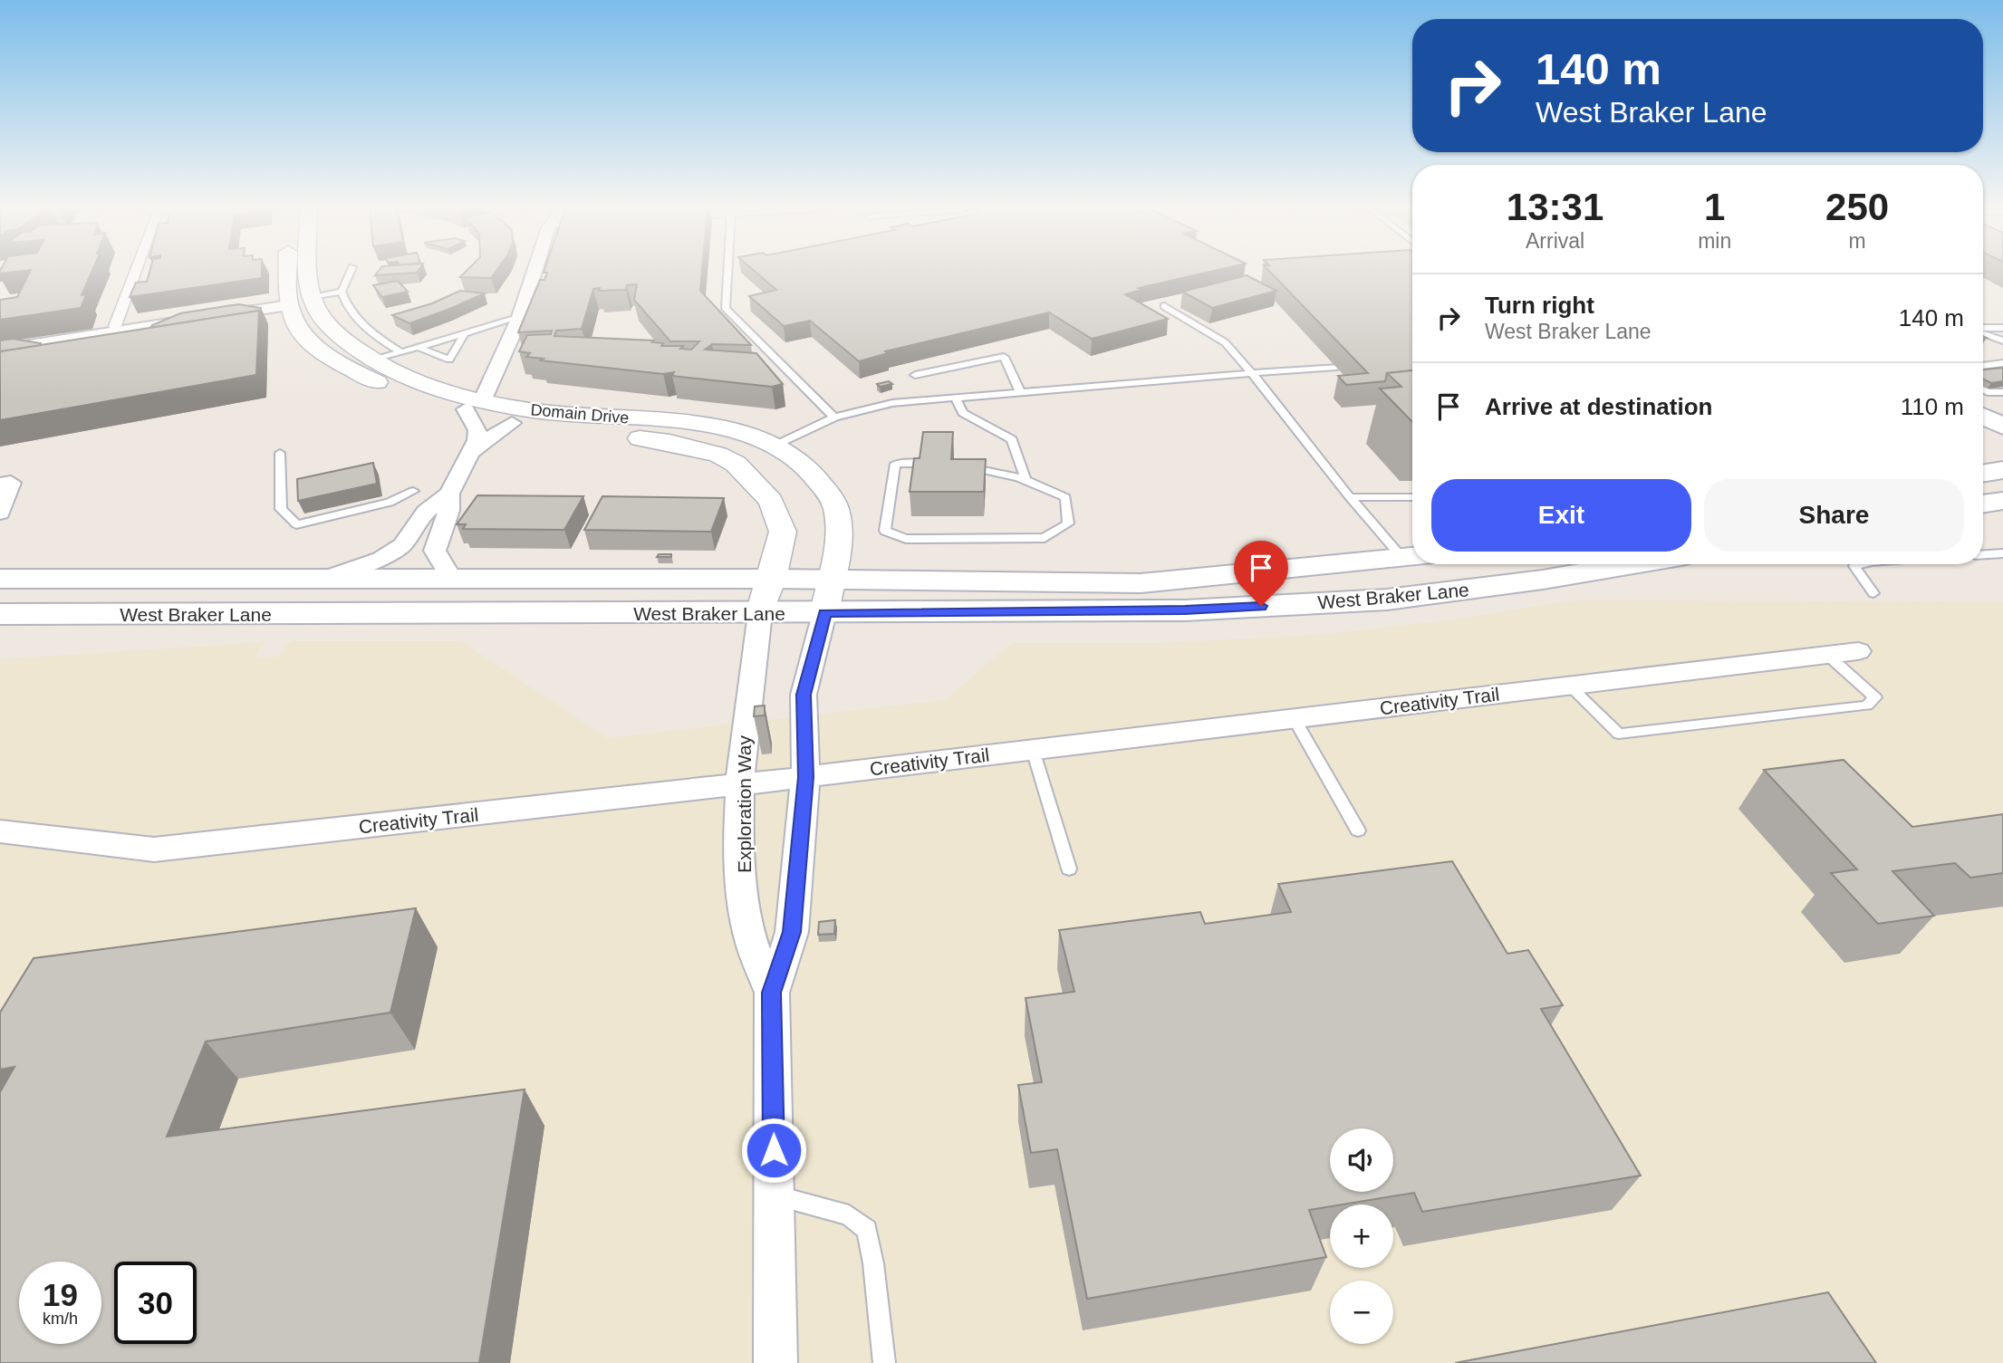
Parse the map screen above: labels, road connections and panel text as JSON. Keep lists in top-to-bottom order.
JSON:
{
  "streets": {
    "main road": ["West Braker Lane"],
    "street": ["Domain Drive", "Creativity Trail", "Exploration Way"]
  },
  "crossings": [
    ["Domain Drive", "West Braker Lane"],
    ["Domain Drive", "Exploration Way"],
    ["West Braker Lane", "Exploration Way"],
    ["Creativity Trail", "Exploration Way"]
  ],
  "page": {
    "turn": ["140 m", "West Braker Lane"],
    "eta": [
      "13:31",
      "Arrival",
      "1",
      "min",
      "250",
      "m"
    ],
    "list": [
      {
        "name": "Turn right",
        "note": "West Braker Lane",
        "value": "140 m"
      },
      {
        "name": "Arrive at destination",
        "value": "110 m"
      }
    ],
    "buttons": ["Exit", "Share"],
    "map_buttons": ["+", "−"],
    "speed": "19 km/h",
    "limit": "30"
  }
}
